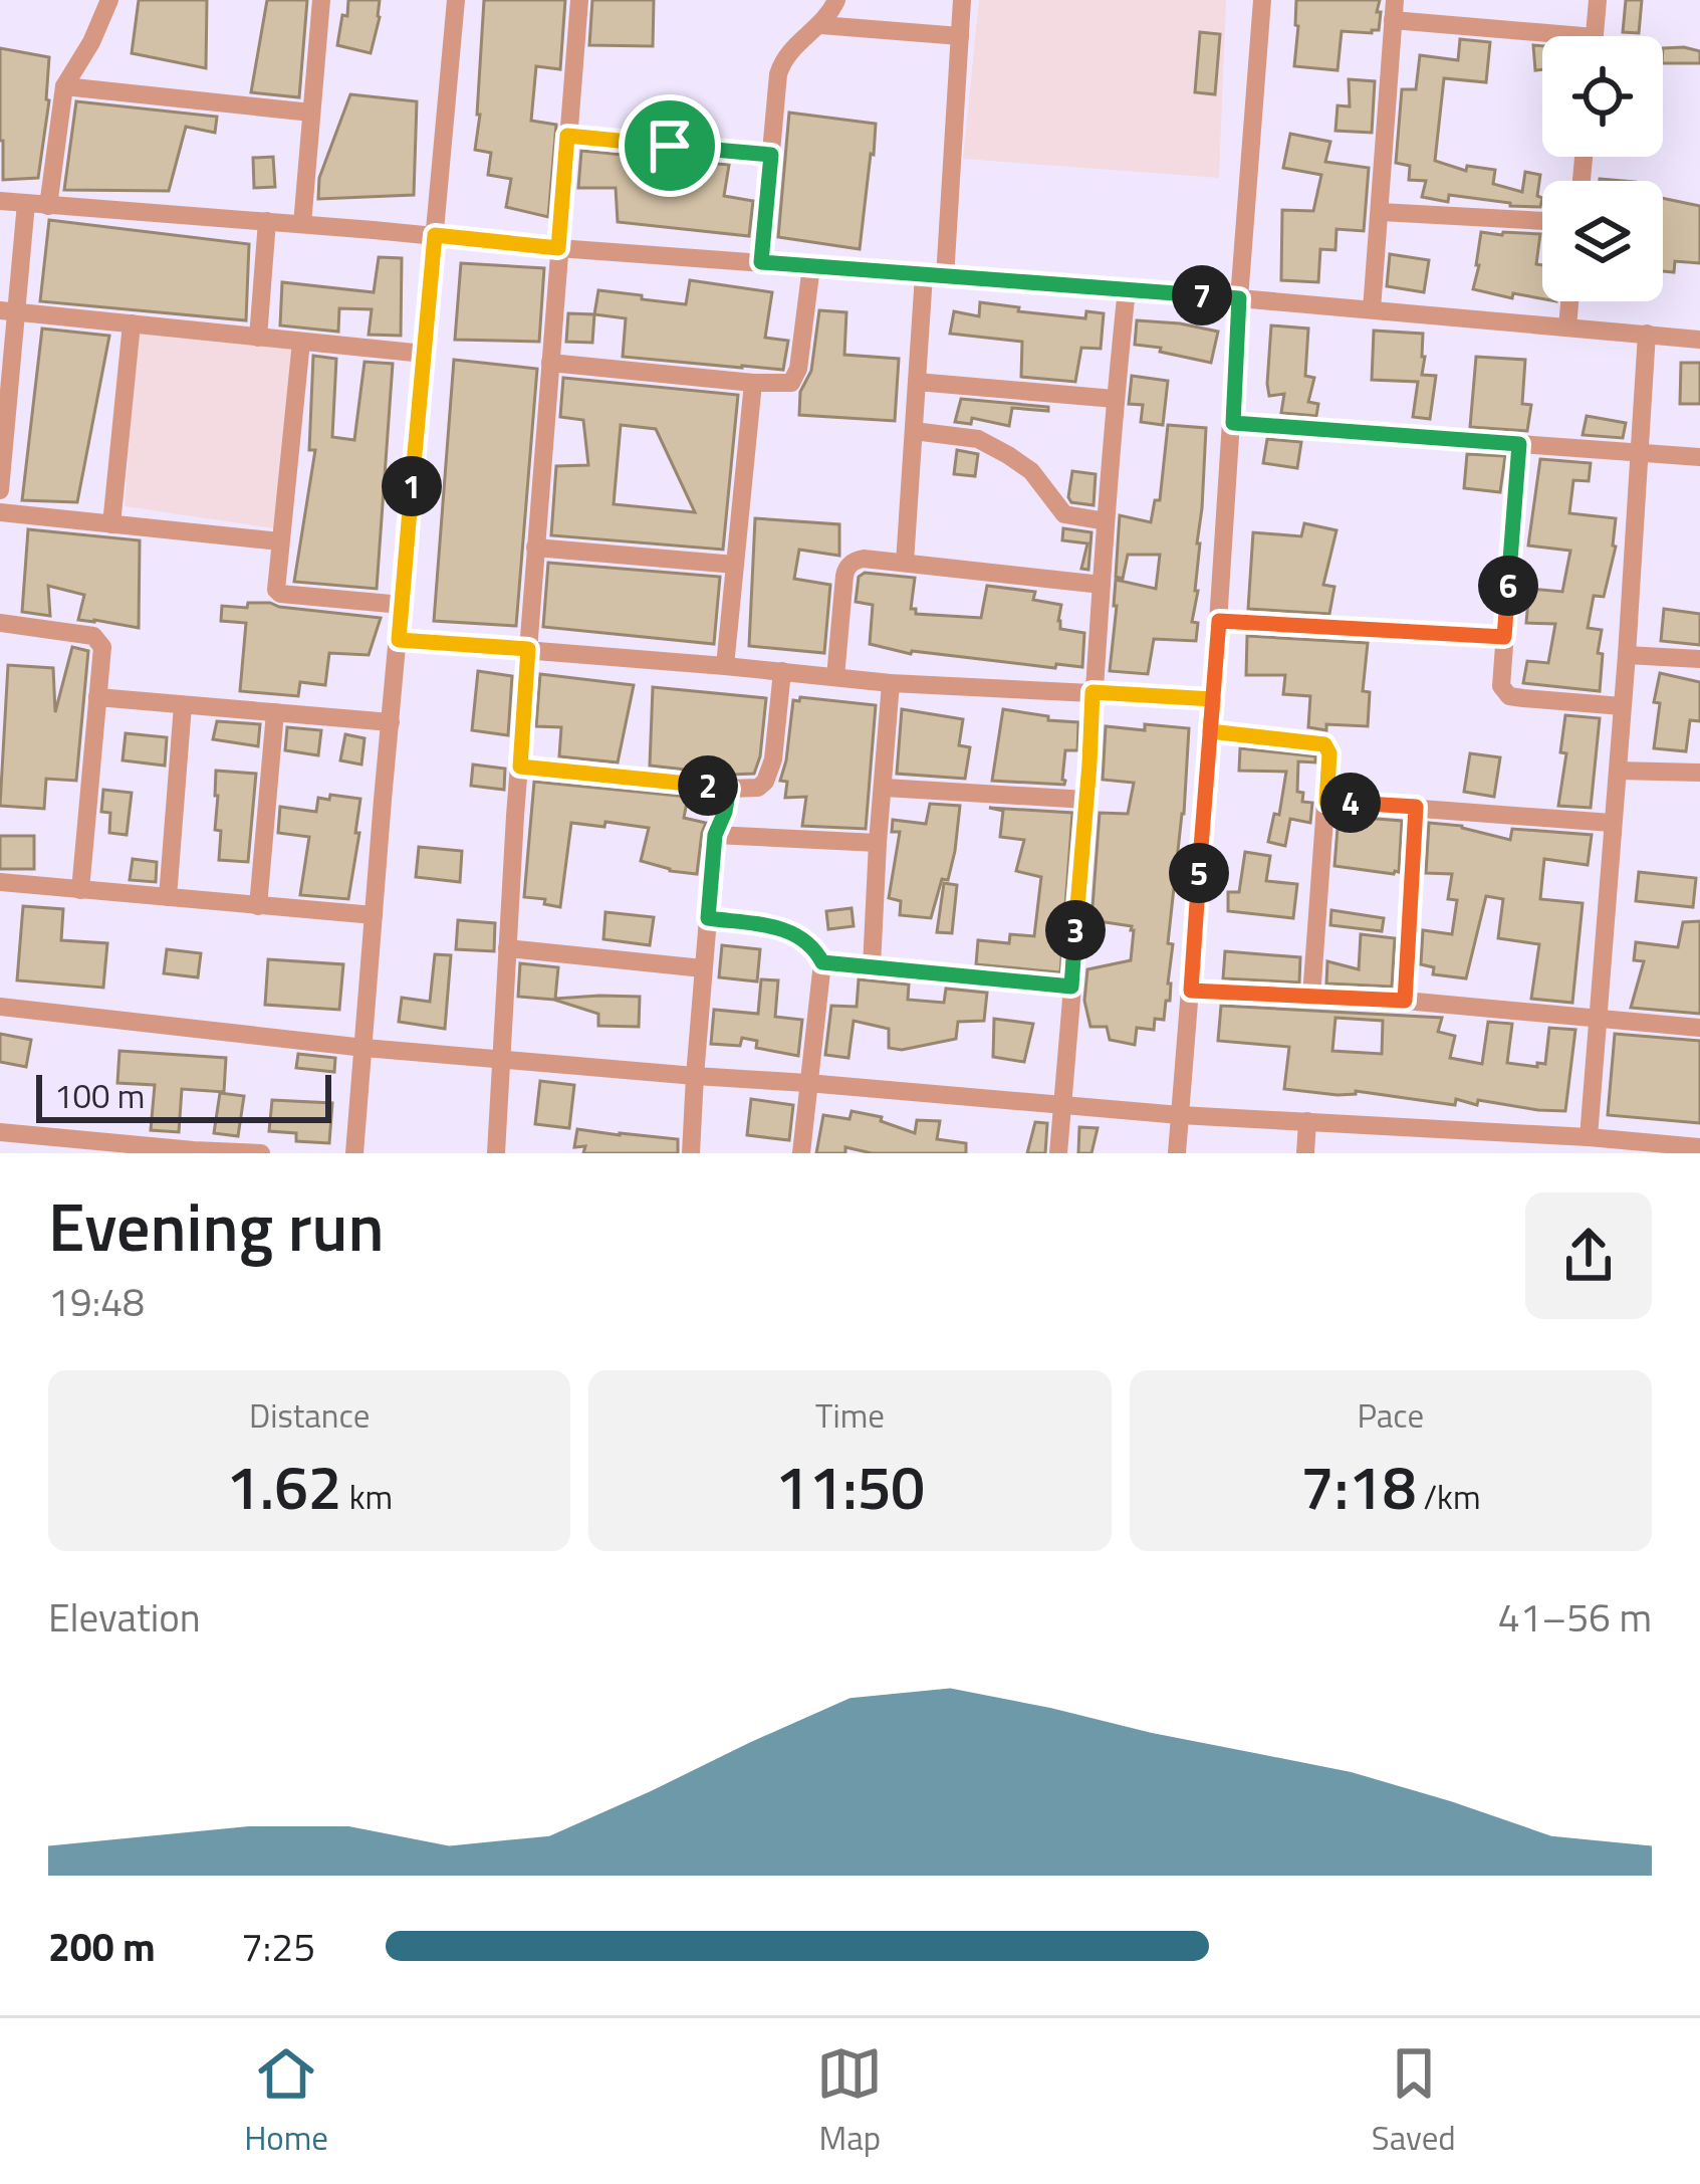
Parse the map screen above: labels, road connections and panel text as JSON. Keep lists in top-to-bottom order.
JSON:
{
  "scale_bar": "100 m",
  "page": {
    "pins": [
      "7",
      "1",
      "6",
      "2",
      "4",
      "5",
      "3"
    ],
    "scale": "100 m",
    "heading": ["Evening run", "19:48"],
    "stats": [
      ["Distance", "1.62 km"],
      ["Time", "11:50"],
      ["Pace", "7:18 /km"]
    ],
    "chart": ["Elevation", "41–56 m"],
    "list": [
      {
        "name": "200 m",
        "note": "7:25"
      }
    ],
    "tabs": ["Home", "Map", "Saved"]
  }
}
